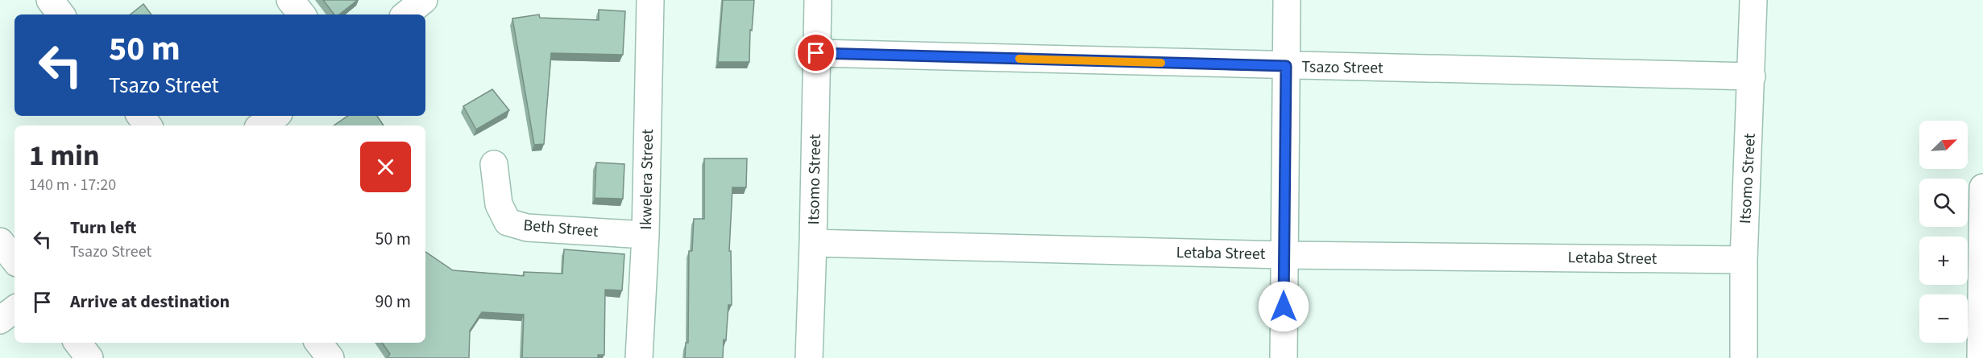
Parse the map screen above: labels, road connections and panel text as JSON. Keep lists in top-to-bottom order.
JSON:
{
  "streets": {
    "street": [
      "Tsazo Street",
      "Itsomo Street",
      "Ikwelera Street",
      "Beth Street",
      "Letaba Street"
    ]
  },
  "crossings": [
    ["Tsazo Street", "Itsomo Street"],
    ["Itsomo Street", "Letaba Street"],
    ["Ikwelera Street", "Beth Street"]
  ],
  "north": "top right",
  "page": {
    "turn": ["50 m", "Tsazo Street"],
    "map_buttons": ["+", "−"],
    "heading": ["1 min", "140 m · 17:20"],
    "list": [
      {
        "name": "Turn left",
        "note": "Tsazo Street",
        "value": "50 m"
      },
      {
        "name": "Arrive at destination",
        "value": "90 m"
      }
    ]
  }
}
